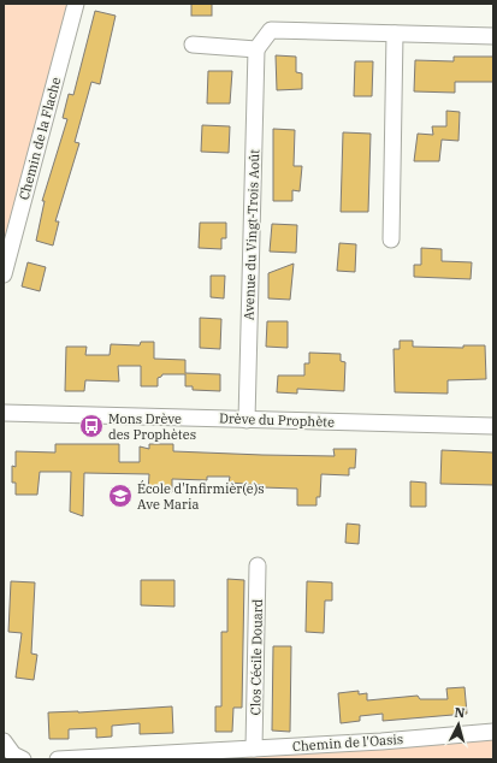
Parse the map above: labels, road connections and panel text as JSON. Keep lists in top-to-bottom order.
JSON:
{
  "streets": {
    "street": [
      "Chemin de la Flache",
      "Avenue du Vingt-Trois Août",
      "Drève du Prophète",
      "Clos Cécile Douard",
      "Chemin de l'Oasis"
    ]
  },
  "crossings": [
    ["Avenue du Vingt-Trois Août", "Drève du Prophète"],
    ["Clos Cécile Douard", "Chemin de l'Oasis"]
  ],
  "places": {
    "bus stop": ["Mons Drève des Prophètes"],
    "school or university": ["École d'Infirmièr(e)s Ave Maria"]
  },
  "north": "top"
}
